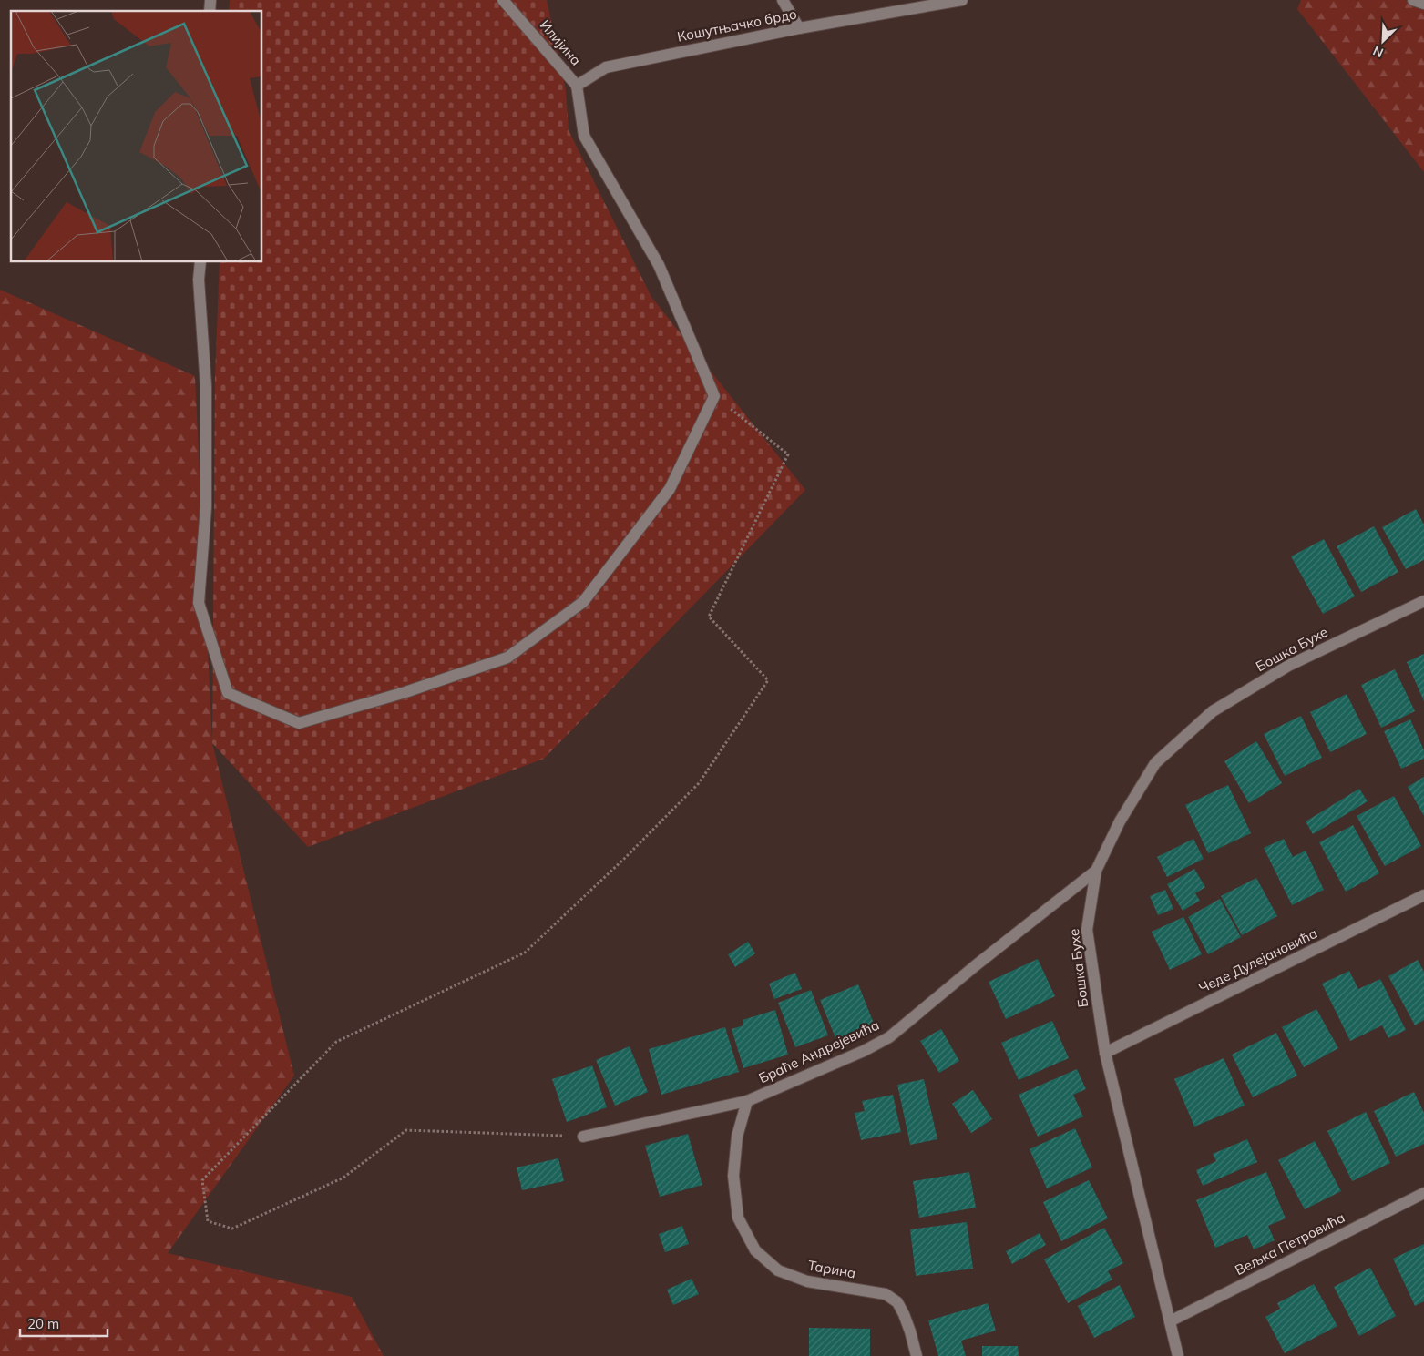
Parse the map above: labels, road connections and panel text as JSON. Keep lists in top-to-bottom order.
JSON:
{
  "streets": {
    "street": [
      "Кошутњачко брдо",
      "Илијина",
      "Бошка Бухе",
      "Чеде Дулејановића",
      "Браће Андрејевића",
      "Вељка Петровића",
      "Тарина"
    ]
  },
  "crossings": [
    ["Кошутњачко брдо", "Илијина"],
    ["Бошка Бухе", "Чеде Дулејановића"],
    ["Бошка Бухе", "Браће Андрејевића"],
    ["Бошка Бухе", "Вељка Петровића"],
    ["Браће Андрејевића", "Тарина"]
  ],
  "scale_bar": "20 m",
  "north": "bottom left"
}
